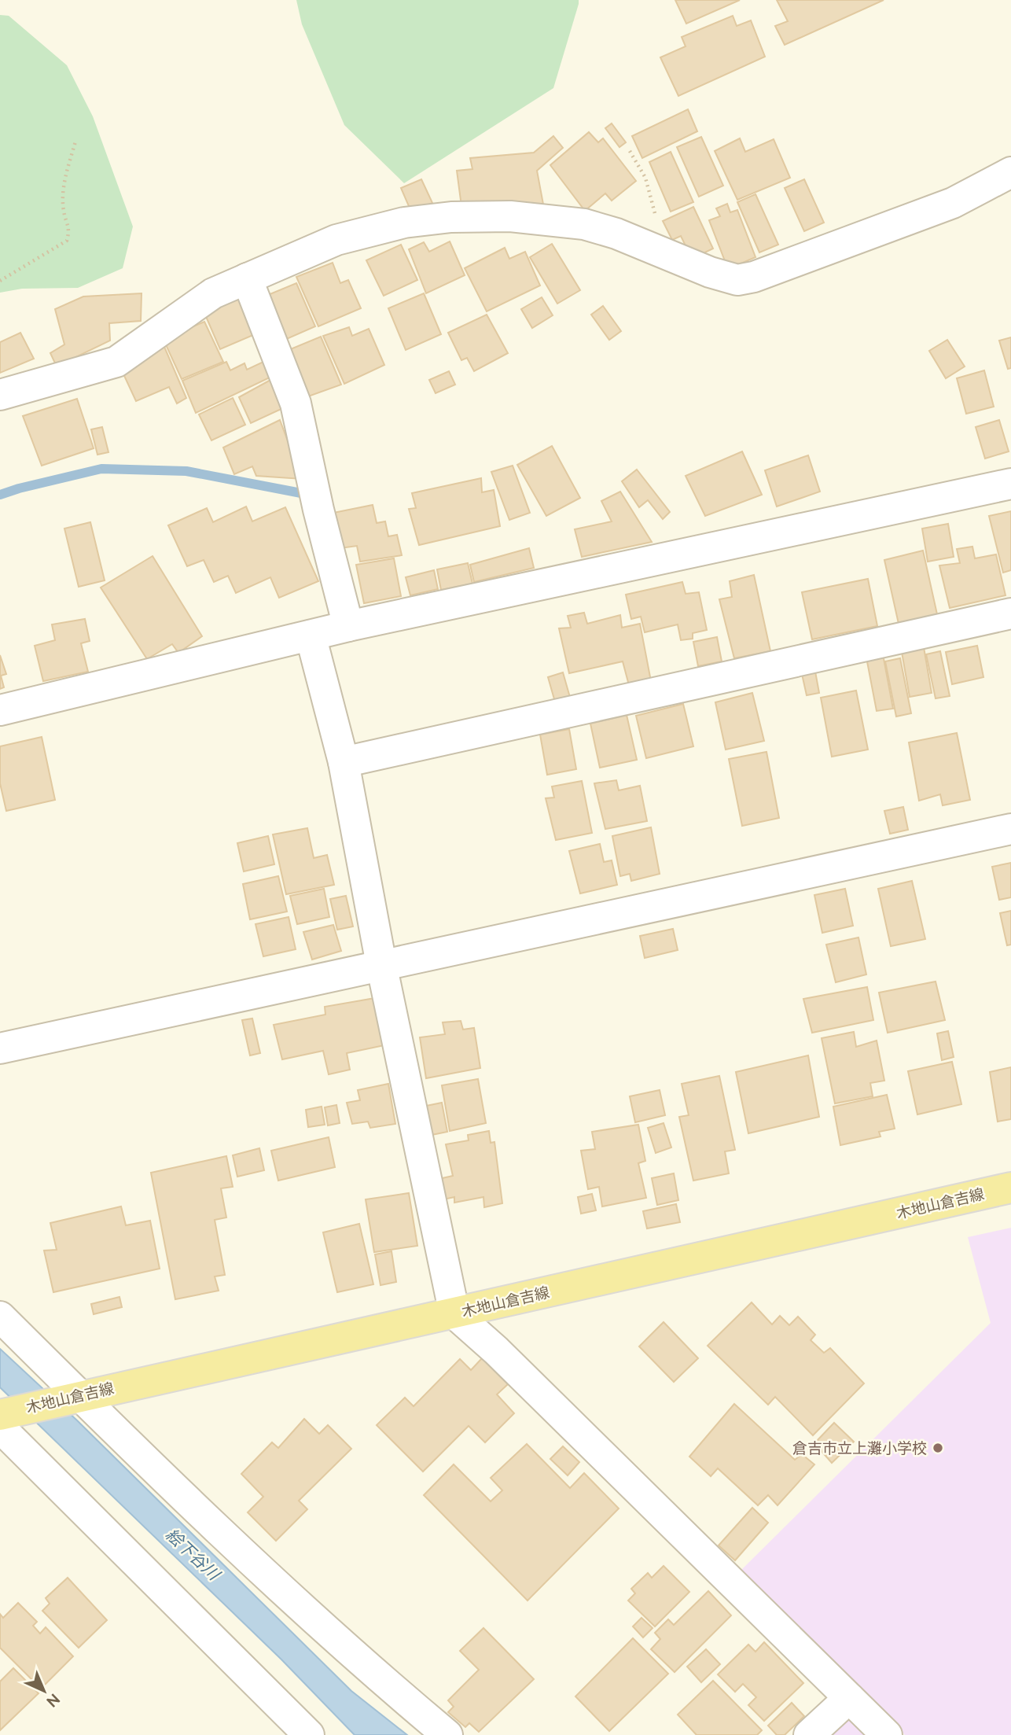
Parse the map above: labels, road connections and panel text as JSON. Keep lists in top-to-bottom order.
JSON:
{
  "streets": {
    "main road": ["木地山倉吉線"]
  },
  "water": ["絵下谷川"],
  "places": ["倉吉市立上灘小学校"],
  "north": "bottom right"
}
